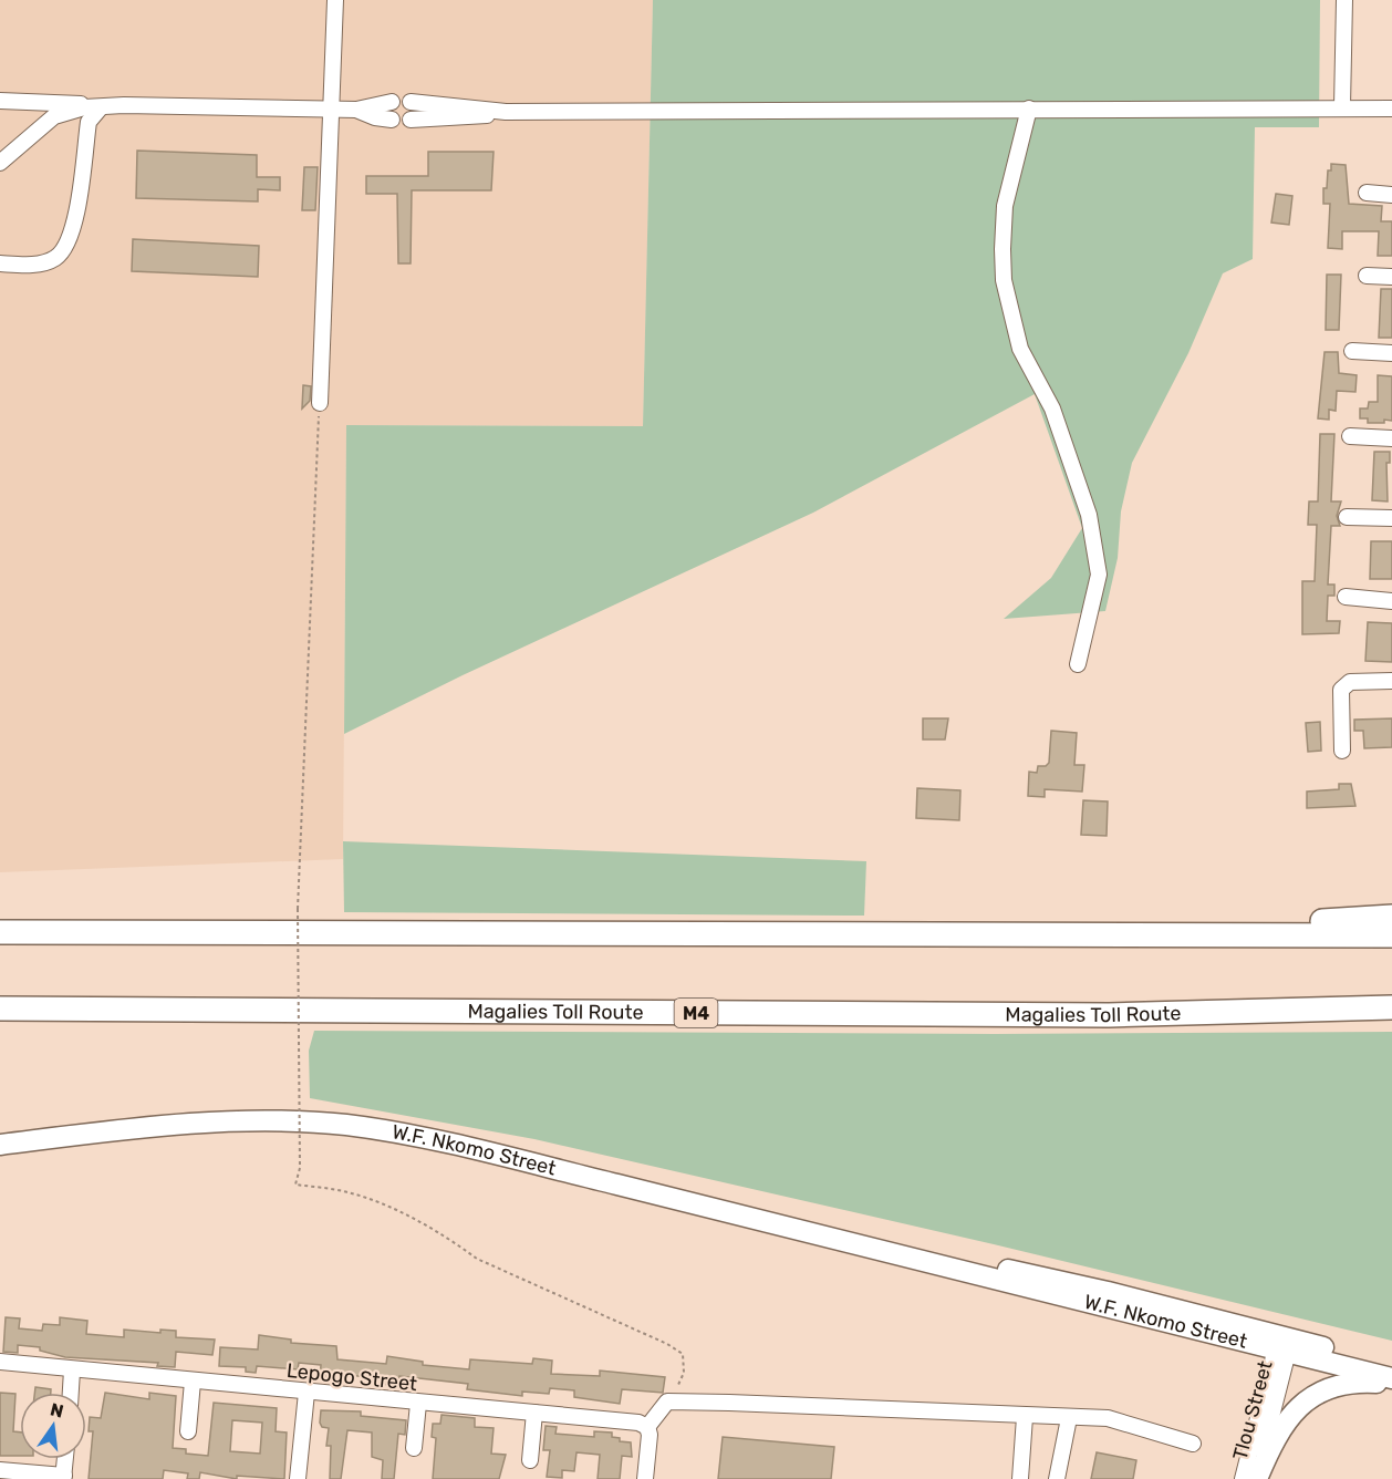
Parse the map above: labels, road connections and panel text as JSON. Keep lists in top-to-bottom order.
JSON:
{
  "streets": {
    "highway": ["Magalies Toll Route", "M4"],
    "main road": ["W.F. Nkomo Street"],
    "street": ["Lepogo Street", "Tlou Street"]
  },
  "crossings": [
    ["W.F. Nkomo Street", "Tlou Street"]
  ],
  "north": "top"
}
